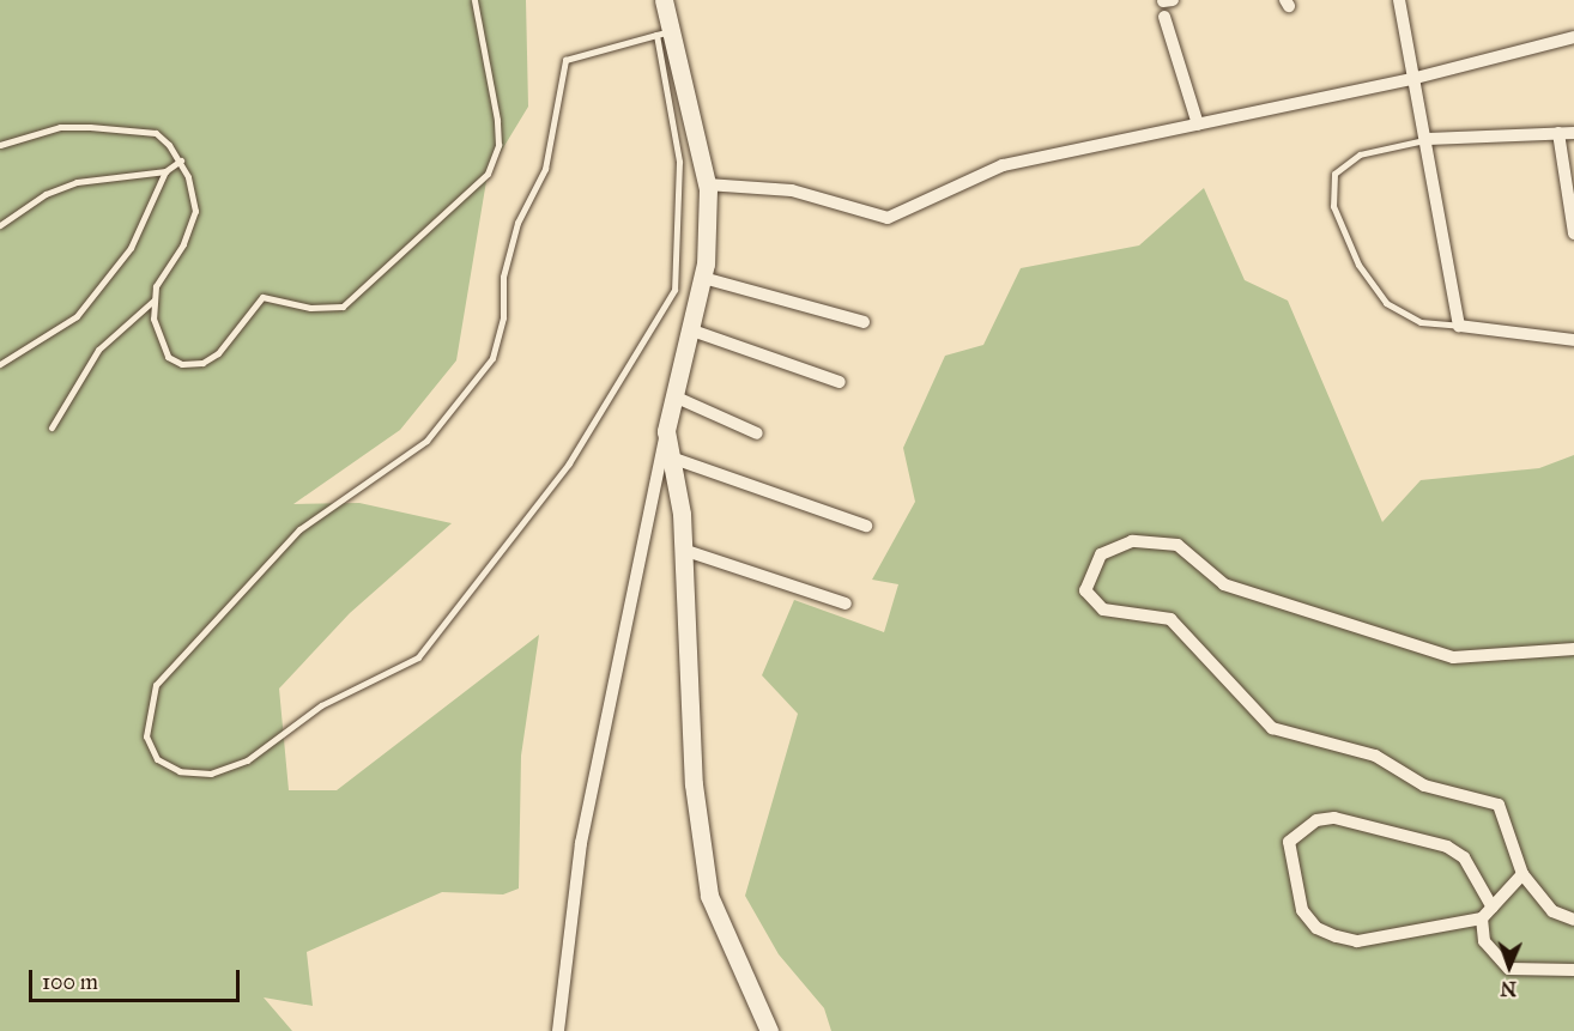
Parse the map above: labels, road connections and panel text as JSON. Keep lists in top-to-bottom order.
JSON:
{
  "scale_bar": "100 m",
  "north": "bottom"
}
